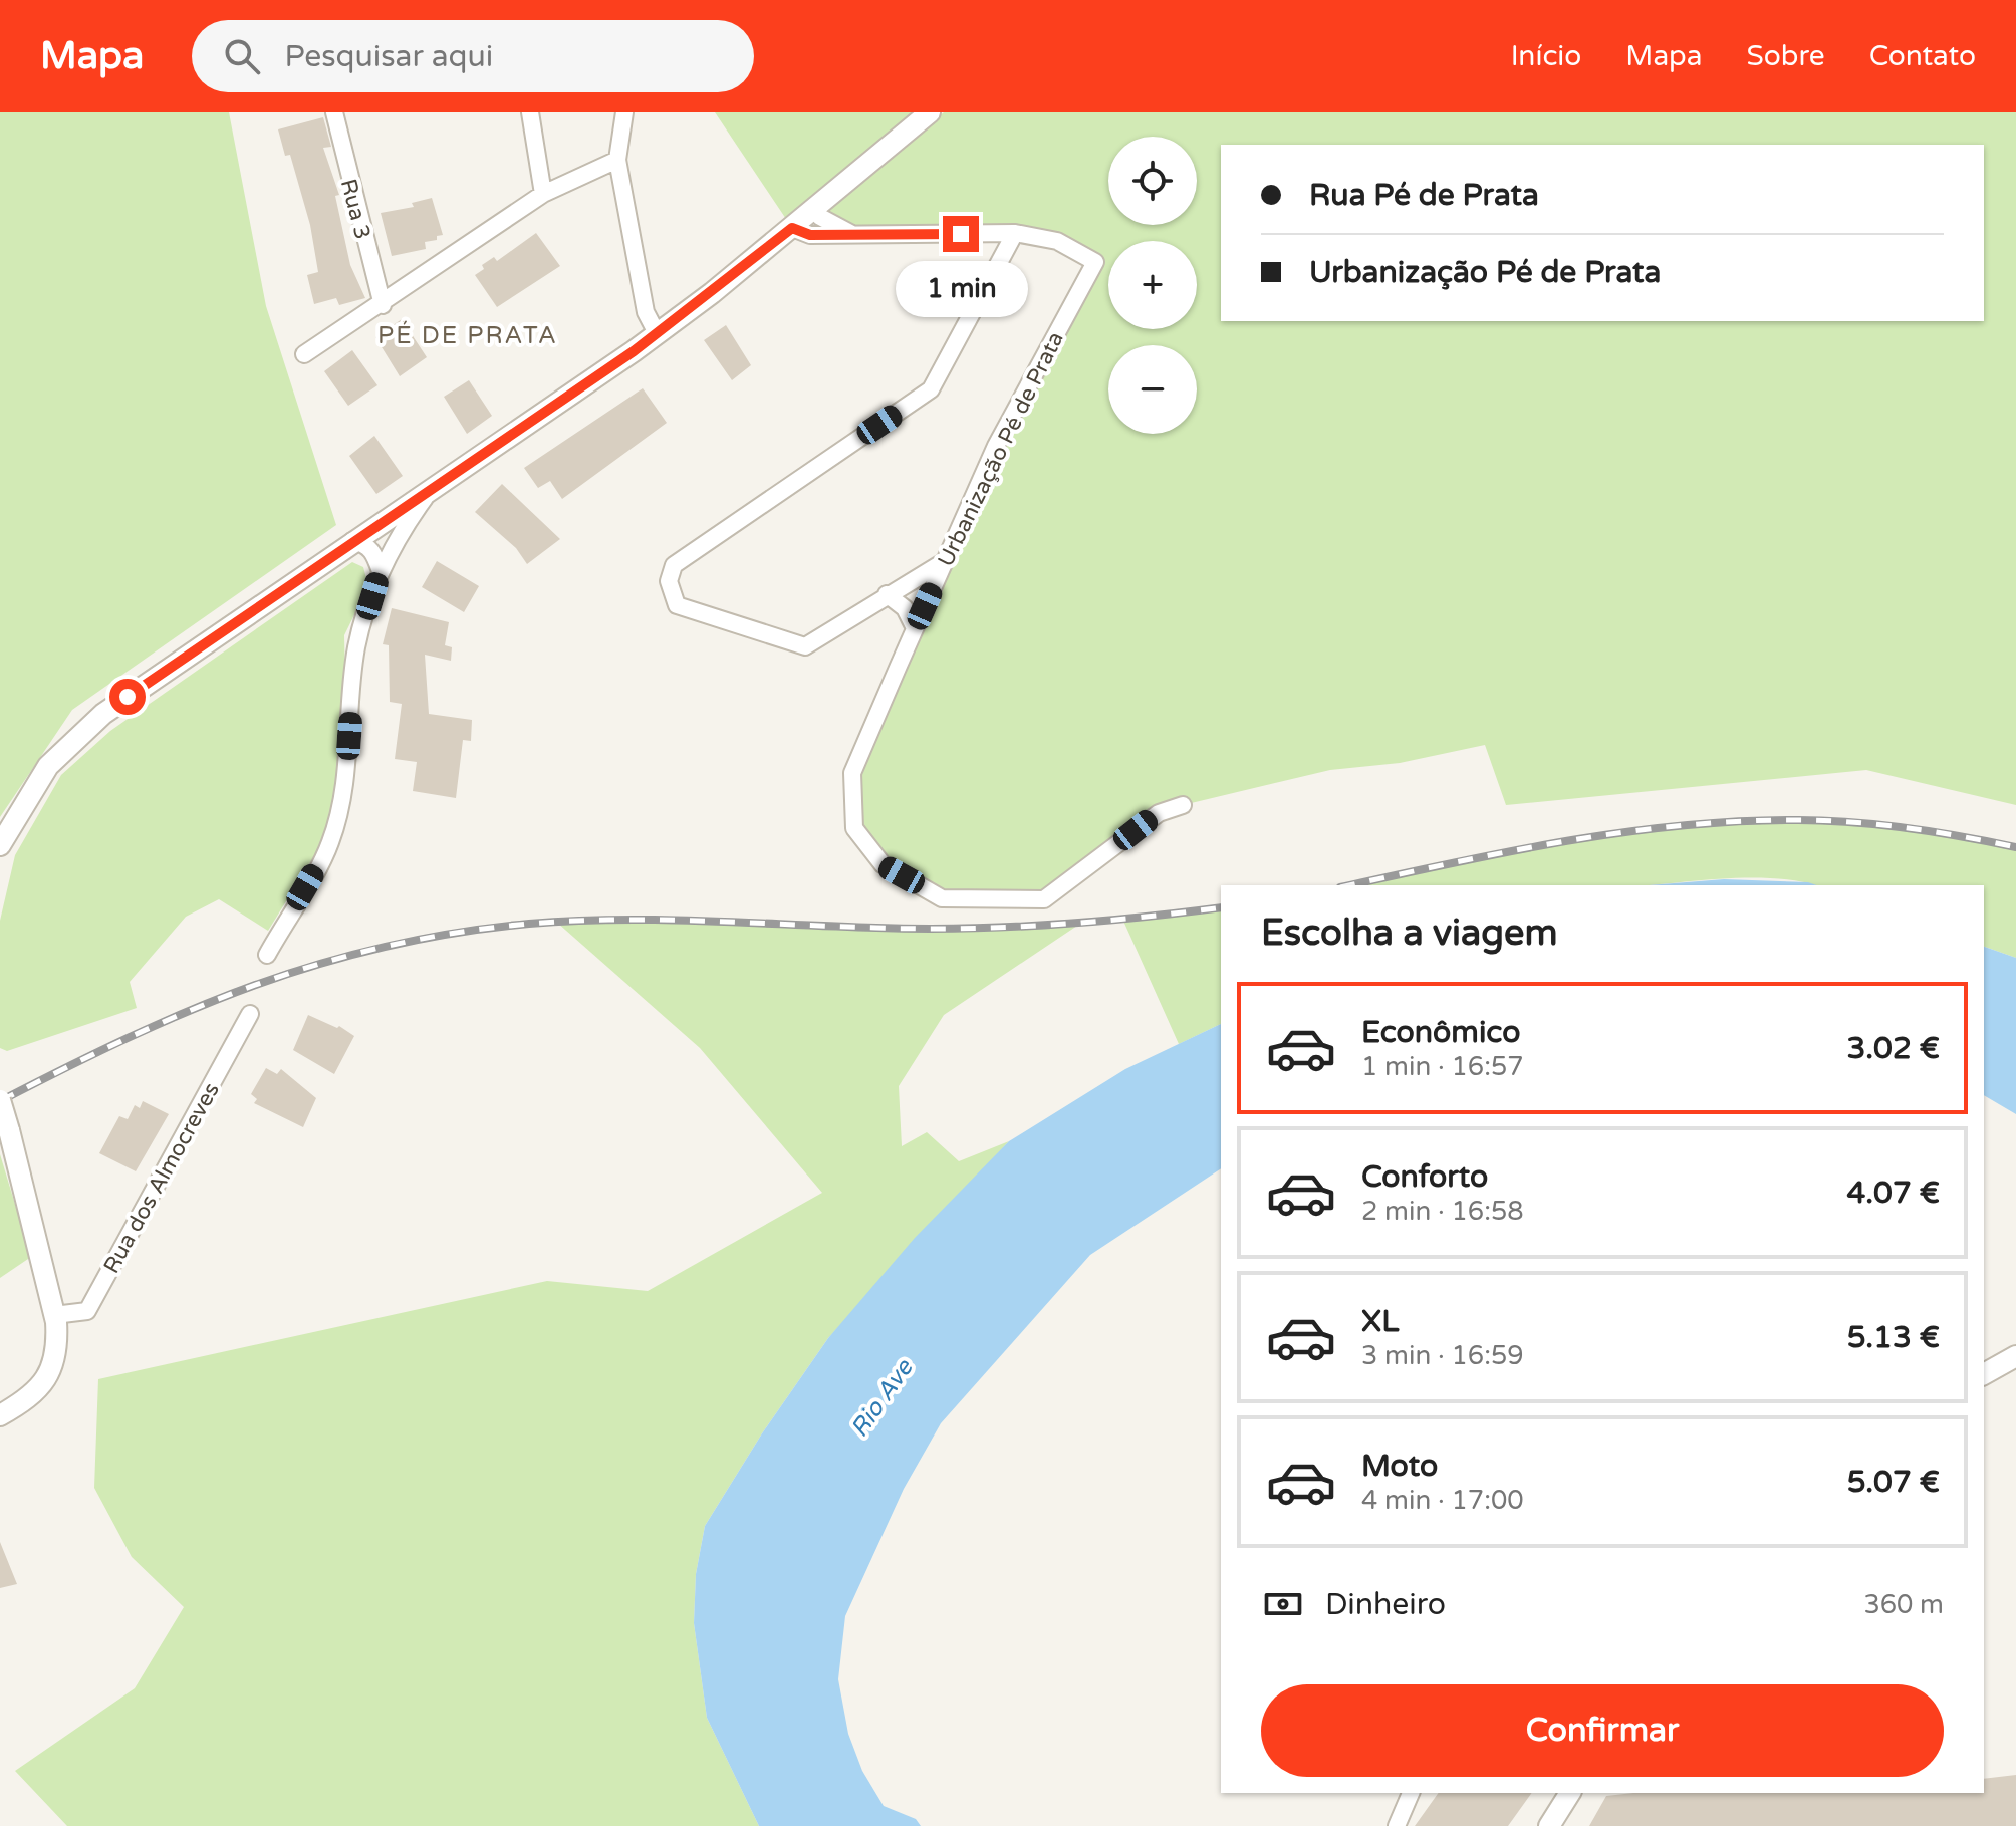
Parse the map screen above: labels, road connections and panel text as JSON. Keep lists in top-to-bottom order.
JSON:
{
  "streets": {
    "street": ["Rua 3", "Urbanização Pé de Prata", "Rua dos Almocreves"]
  },
  "districts": ["PÉ DE PRATA"],
  "water": ["Rio Ave"],
  "page": {
    "header": "Mapa",
    "search": "Pesquisar aqui",
    "nav": [
      "Início",
      "Mapa",
      "Sobre",
      "Contato"
    ],
    "map_buttons": ["+", "−"],
    "banner": ["Rua Pé de Prata", "Urbanização Pé de Prata"],
    "bubble": "1 min",
    "heading": "Escolha a viagem",
    "list": [
      {
        "name": "Econômico",
        "note": "1 min · 16:57",
        "value": "3.02 €"
      },
      {
        "name": "Conforto",
        "note": "2 min · 16:58",
        "value": "4.07 €"
      },
      {
        "name": "XL",
        "note": "3 min · 16:59",
        "value": "5.13 €"
      },
      {
        "name": "Moto",
        "note": "4 min · 17:00",
        "value": "5.07 €"
      }
    ],
    "pay": ["Dinheiro", "360 m"],
    "buttons": "Confirmar"
  }
}
